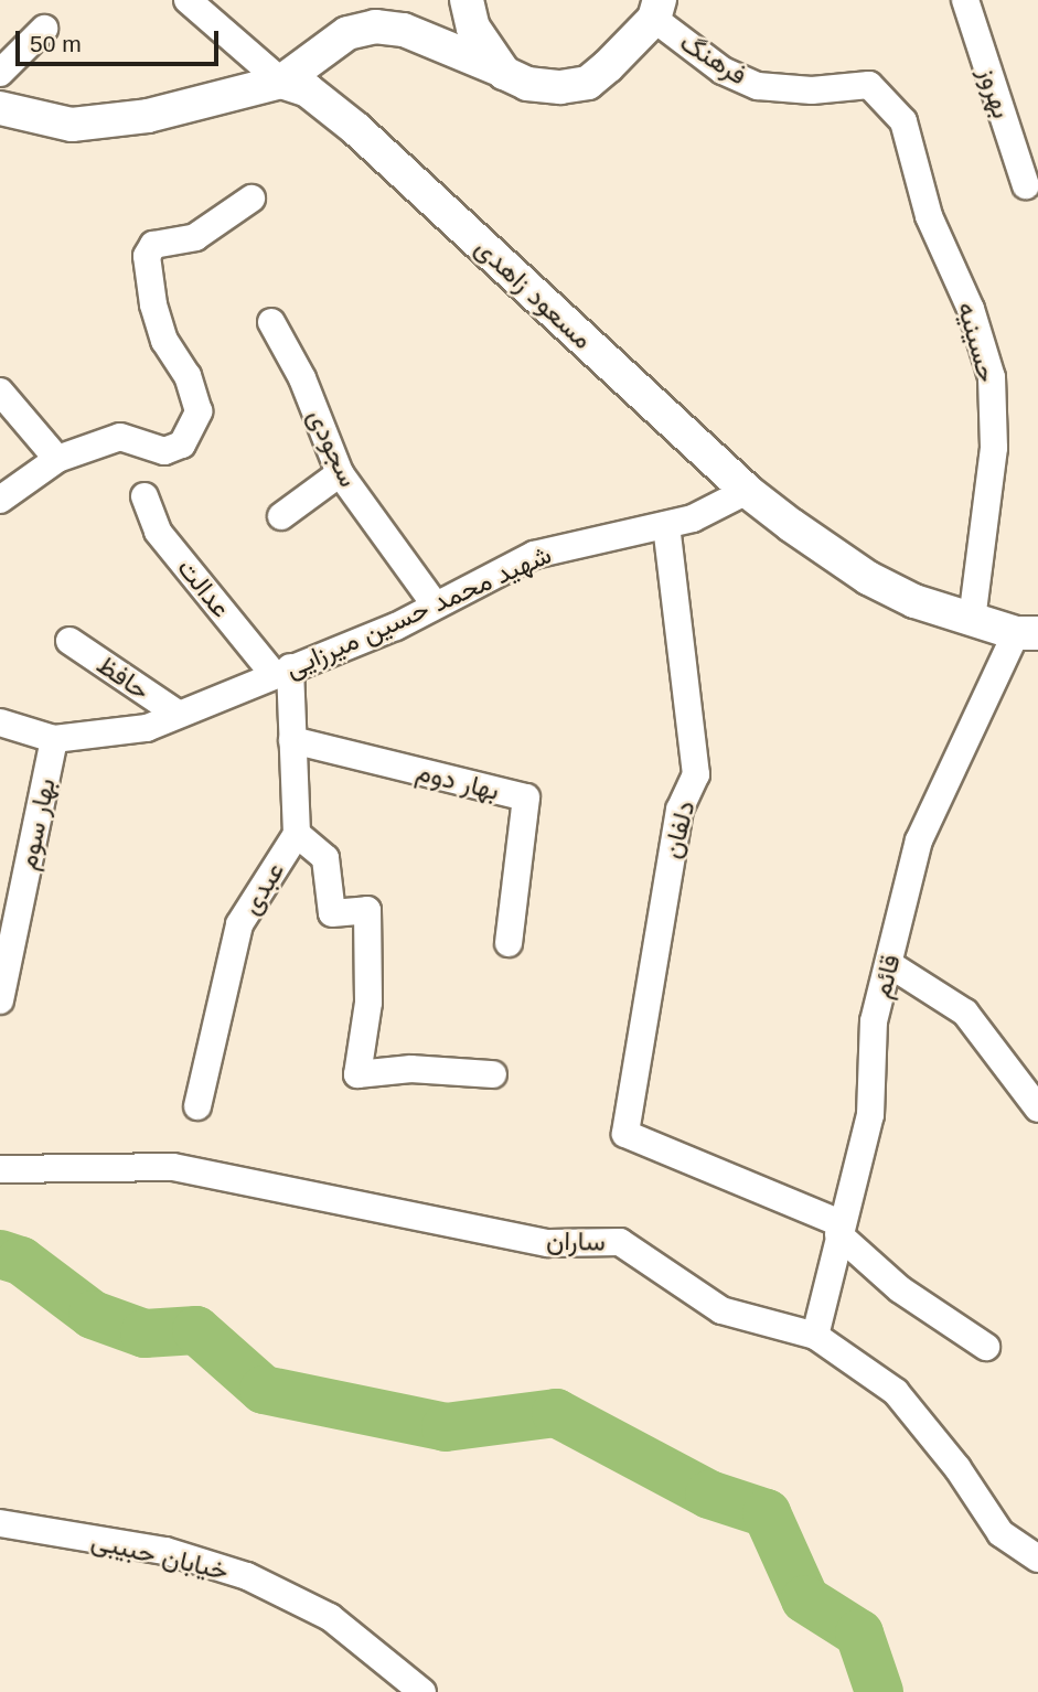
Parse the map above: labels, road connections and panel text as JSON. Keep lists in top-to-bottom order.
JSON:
{
  "streets": {
    "street": [
      "فرهنگ",
      "بهروز",
      "مسعود زاهدی",
      "حسینیه",
      "سجودی",
      "عدالت",
      "شهید محمد حسین میرزایی",
      "حافظ",
      "بهار دوم",
      "بهار سوم",
      "دلفان",
      "عبدی",
      "قائم",
      "ساران",
      "خیابان حبیبی"
    ]
  },
  "crossings": [
    ["فرهنگ", "حسینیه"],
    ["مسعود زاهدی", "حسینیه"],
    ["مسعود زاهدی", "شهید محمد حسین میرزایی"],
    ["مسعود زاهدی", "قائم"],
    ["سجودی", "شهید محمد حسین میرزایی"],
    ["عدالت", "شهید محمد حسین میرزایی"],
    ["عدالت", "عبدی"],
    ["شهید محمد حسین میرزایی", "حافظ"],
    ["شهید محمد حسین میرزایی", "بهار سوم"],
    ["شهید محمد حسین میرزایی", "دلفان"],
    ["شهید محمد حسین میرزایی", "عبدی"],
    ["بهار دوم", "عبدی"],
    ["دلفان", "قائم"],
    ["قائم", "ساران"]
  ],
  "scale_bar": "50 m"
}
